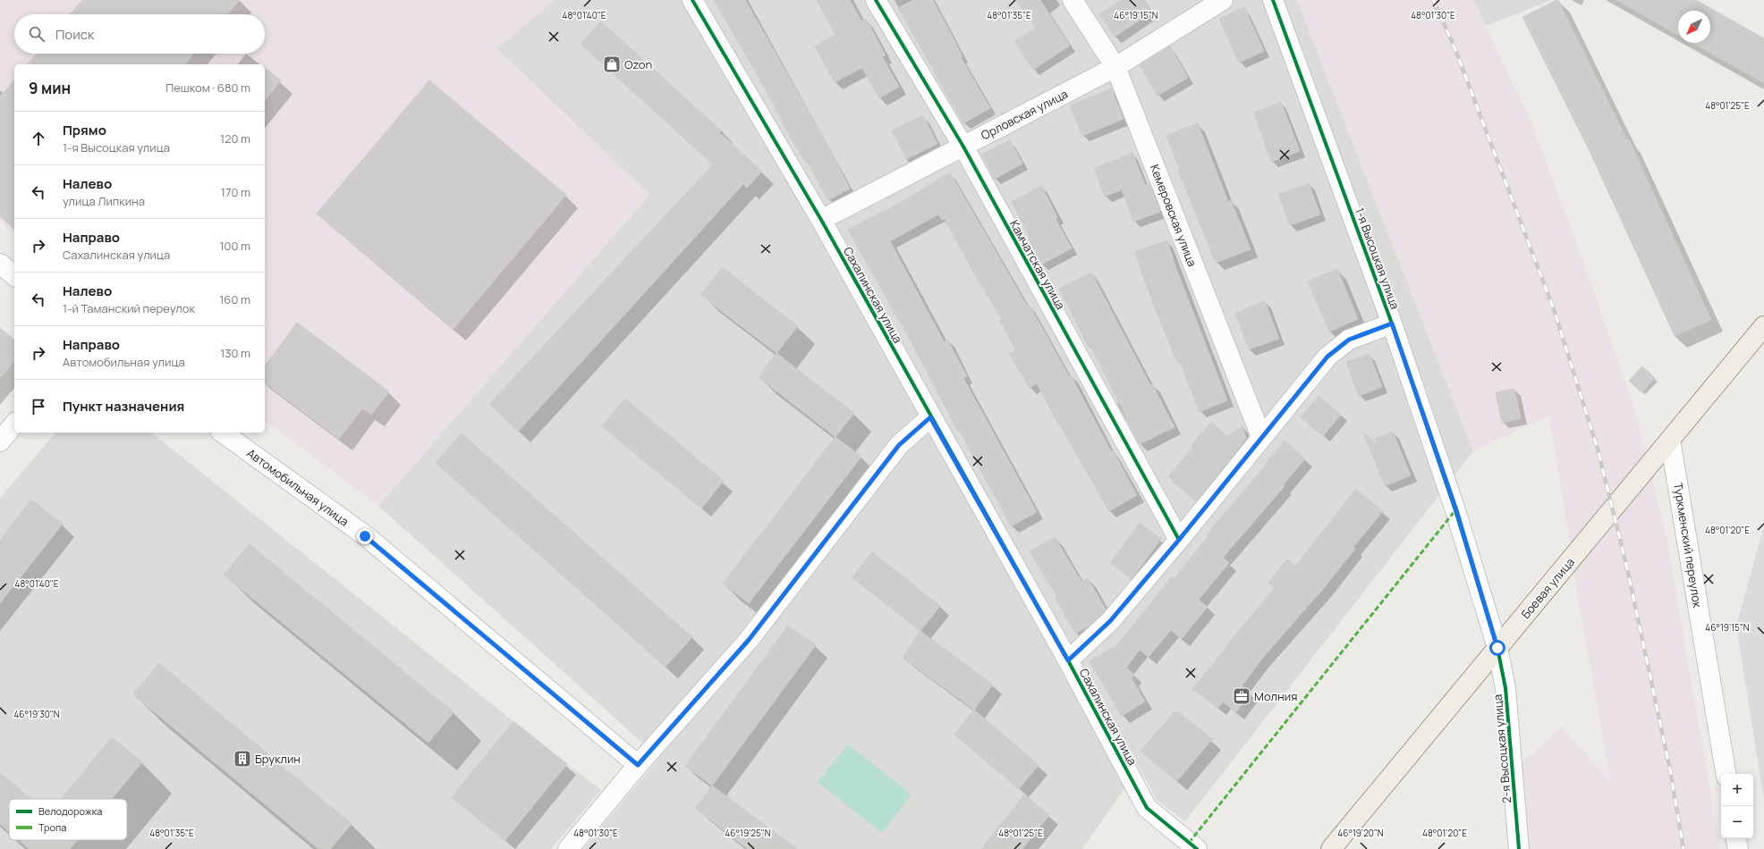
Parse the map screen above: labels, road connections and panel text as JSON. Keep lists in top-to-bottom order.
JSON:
{
  "streets": {
    "main road": ["Боевая улица"],
    "street": [
      "Орловская улица",
      "Кемеровская улица",
      "1-я Высоцкая улица",
      "Камчатская улица",
      "Сахалинская улица",
      "Автомобильная улица",
      "Туркменский переулок",
      "2-я Высоцкая улица"
    ]
  },
  "crossings": [
    ["Орловская улица", "Кемеровская улица"],
    ["Орловская улица", "Камчатская улица"],
    ["Орловская улица", "Сахалинская улица"],
    ["1-я Высоцкая улица", "Боевая улица"],
    ["1-я Высоцкая улица", "2-я Высоцкая улица"],
    ["Туркменский переулок", "Боевая улица"],
    ["Боевая улица", "2-я Высоцкая улица"]
  ],
  "places": {
    "shop": ["Ozon"],
    "office": ["Молния"],
    "building": ["Бруклин"]
  },
  "legend": ["Велодорожка", "Тропа"],
  "north": "bottom left",
  "page": {
    "search": "Поиск",
    "heading": ["9 мин", "Пешком · 680 m"],
    "list": [
      ["Прямо", "1-я Высоцкая улица", "120 m"],
      ["Налево", "улица Липкина", "170 m"],
      ["Направо", "Сахалинская улица", "100 m"],
      ["Налево", "1-й Таманский переулок", "160 m"],
      ["Направо", "Автомобильная улица", "130 m"],
      "Пункт назначения"
    ],
    "map_buttons": ["+", "−"]
  },
  "coordinates": [
    "48°01'40\"E",
    "48°01'35\"E",
    "46°19'15\"N",
    "48°01'30\"E",
    "48°01'25\"E",
    "48°01'20\"E",
    "46°19'30\"N",
    "46°19'25\"N",
    "46°19'20\"N"
  ]
}
